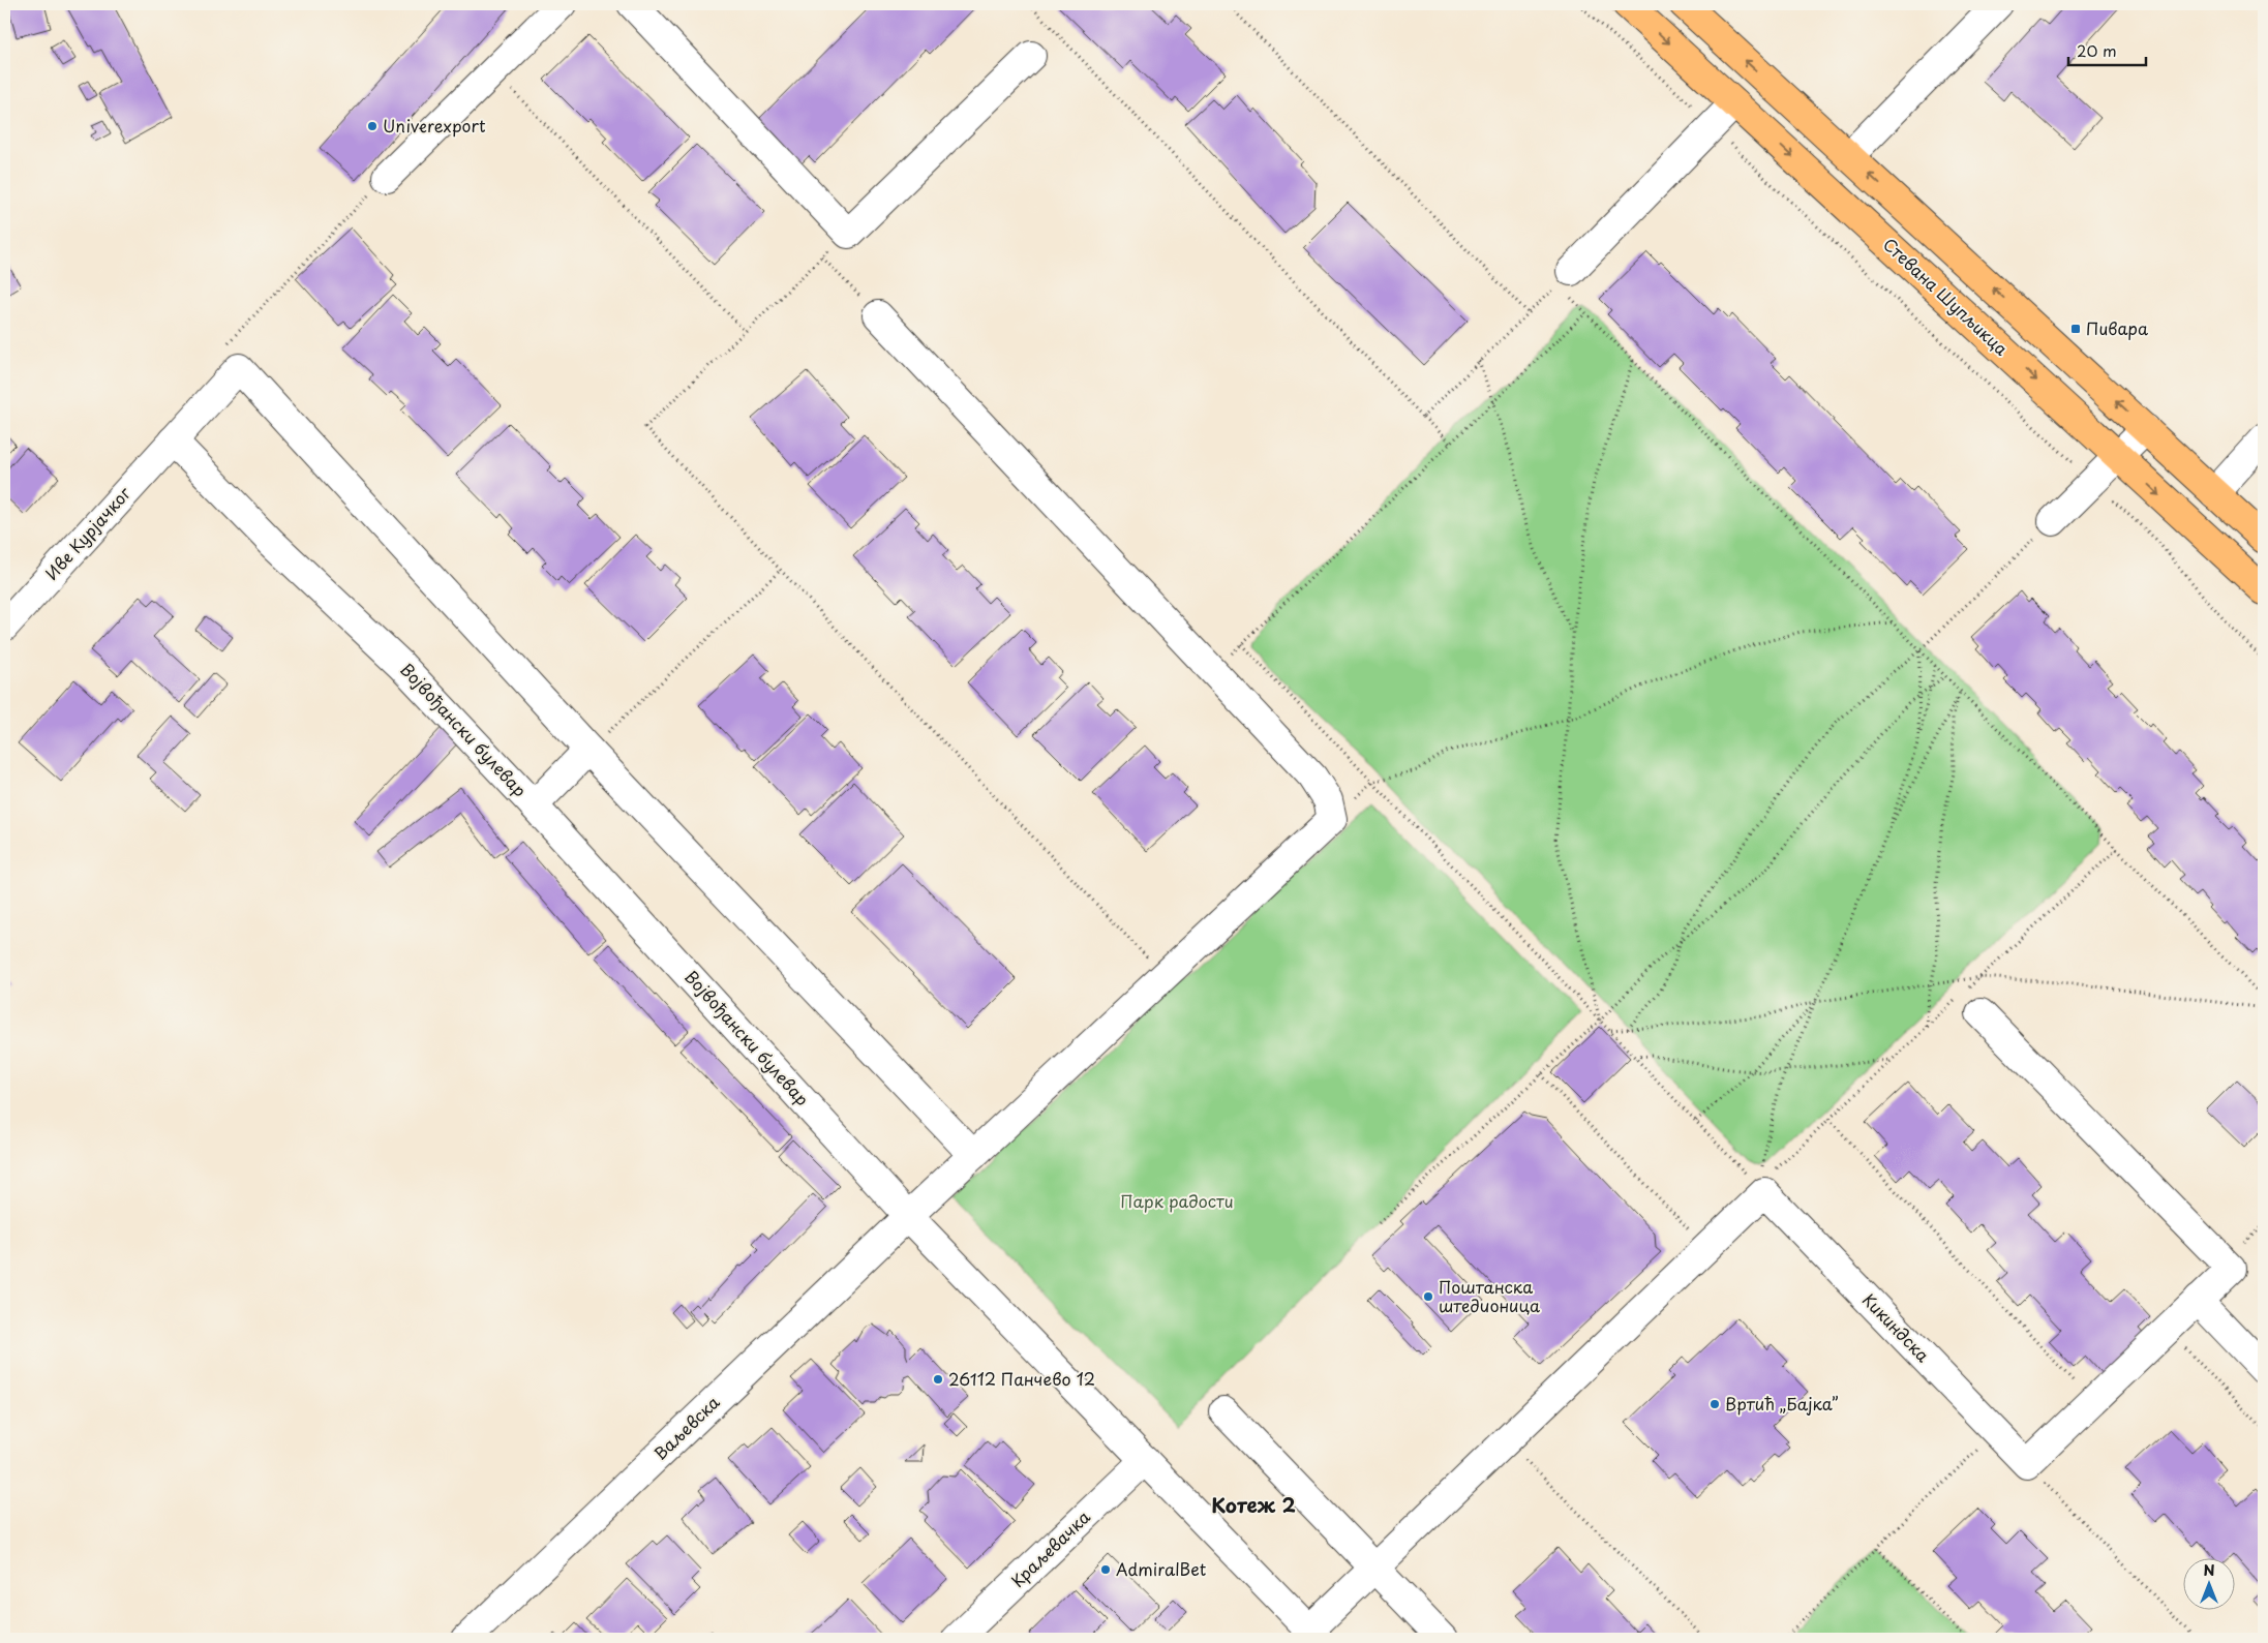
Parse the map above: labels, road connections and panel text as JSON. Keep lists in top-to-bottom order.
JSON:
{
  "streets": {
    "main road": ["Стевана Шупљикца"],
    "street": [
      "Иве Курјачког",
      "Војвођански булевар",
      "Кикиндска",
      "Ваљевска",
      "Краљевачка"
    ]
  },
  "crossings": [
    ["Иве Курјачког", "Војвођански булевар"],
    ["Војвођански булевар", "Ваљевска"],
    ["Војвођански булевар", "Краљевачка"]
  ],
  "districts": ["Котеж 2"],
  "parks": ["Парк радости"],
  "places": {
    "other": [
      "Univerexport",
      "Поштанска штедионица",
      "26112 Панчево 12",
      "Вртић „Бајка”",
      "AdmiralBet"
    ],
    "transit": ["Пивара"]
  },
  "scale_bar": "20 m",
  "north": "top"
}
